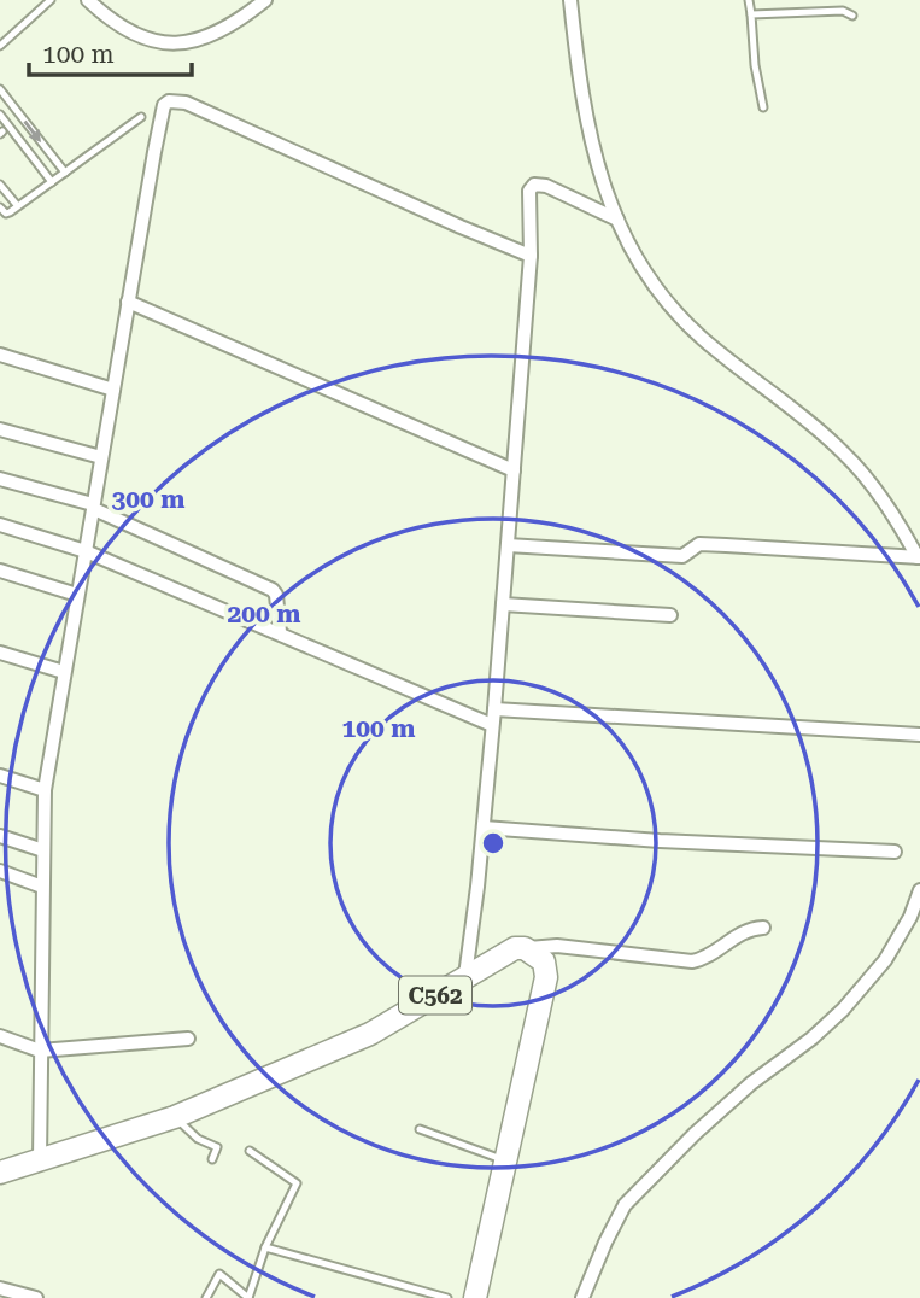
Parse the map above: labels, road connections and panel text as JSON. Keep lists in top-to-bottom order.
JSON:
{
  "streets": {
    "main road": ["C562"]
  },
  "scale_bar": "100 m",
  "rings": ["300 m", "200 m", "100 m"]
}
